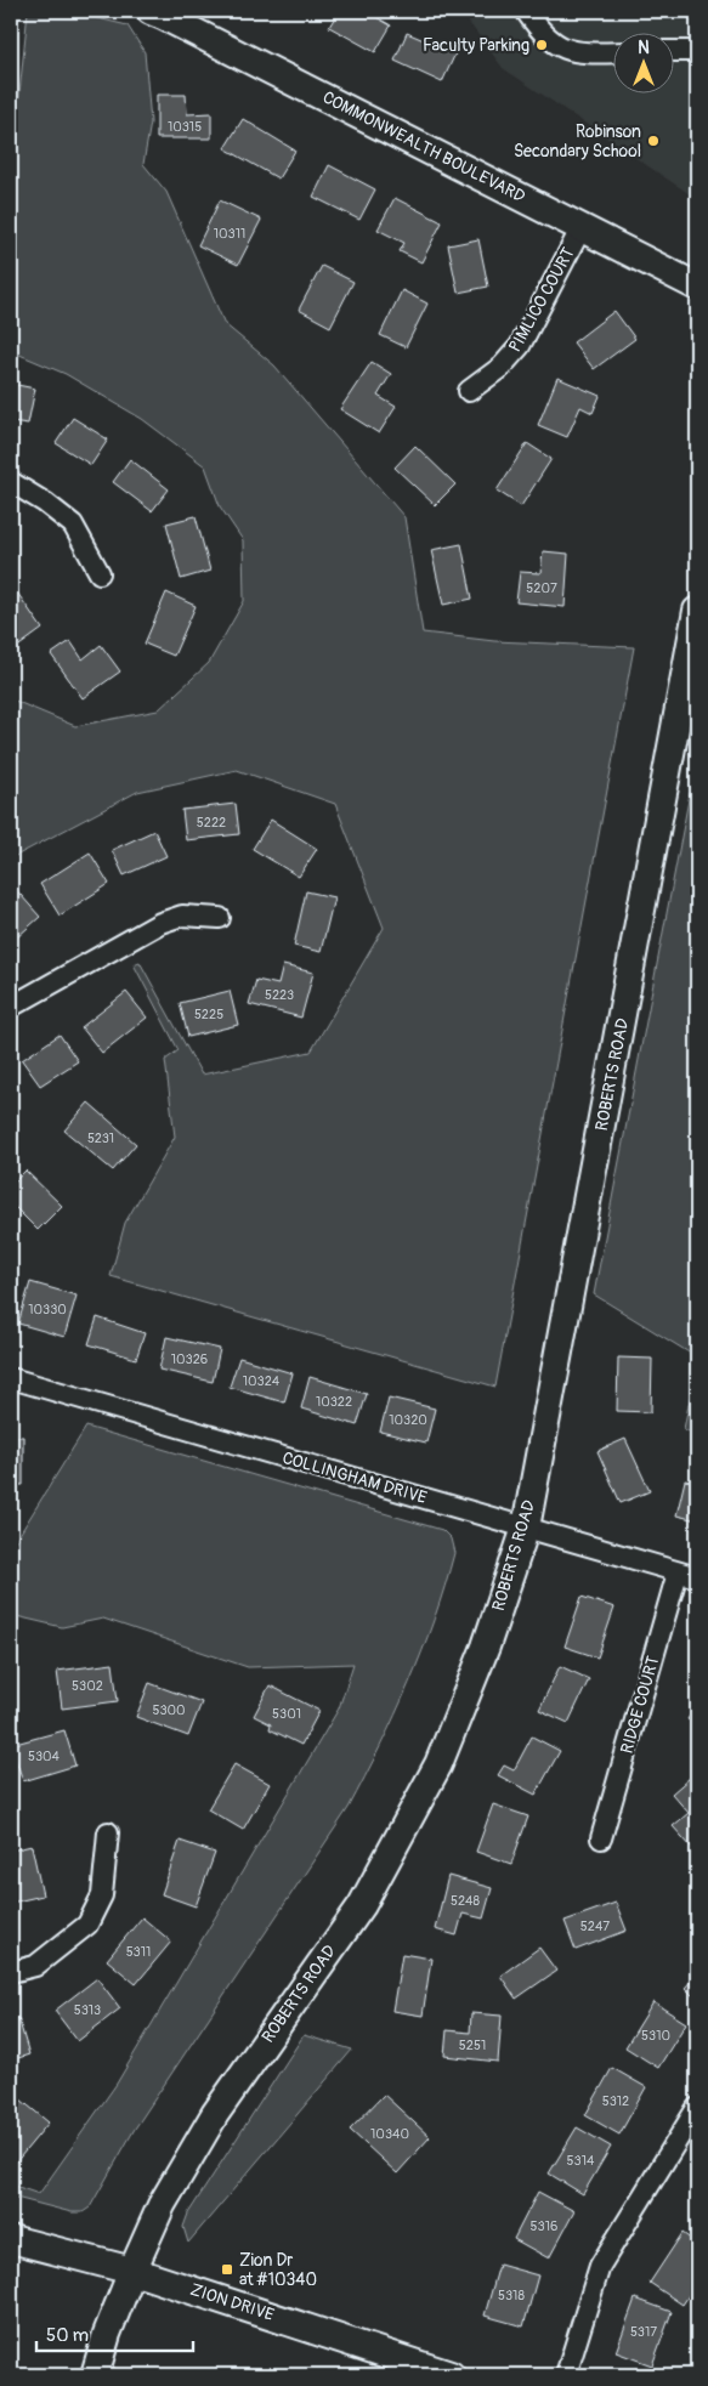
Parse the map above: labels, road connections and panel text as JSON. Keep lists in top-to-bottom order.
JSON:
{
  "streets": {
    "main road": ["COMMONWEALTH BOULEVARD", "ROBERTS ROAD", "ZION DRIVE"],
    "street": ["PIMLICO COURT", "COLLINGHAM DRIVE", "RIDGE COURT"]
  },
  "crossings": [
    ["COMMONWEALTH BOULEVARD", "PIMLICO COURT"],
    ["ROBERTS ROAD", "COLLINGHAM DRIVE"],
    ["ROBERTS ROAD", "ZION DRIVE"],
    ["COLLINGHAM DRIVE", "RIDGE COURT"]
  ],
  "places": {
    "other": ["Faculty Parking", "Robinson Secondary School"],
    "transit": ["Zion Dr at #10340"]
  },
  "house_numbers": [
    "10315",
    "10311",
    "5207",
    "5222",
    "5223",
    "5225",
    "5231",
    "10330",
    "10326",
    "10324",
    "10322",
    "10320",
    "5302",
    "5300",
    "5301",
    "5304",
    "5248",
    "5247",
    "5311",
    "5313",
    "5310",
    "5251",
    "5312",
    "10340",
    "5314",
    "5316",
    "5318",
    "5317"
  ],
  "scale_bar": "50 m",
  "north": "top"
}
